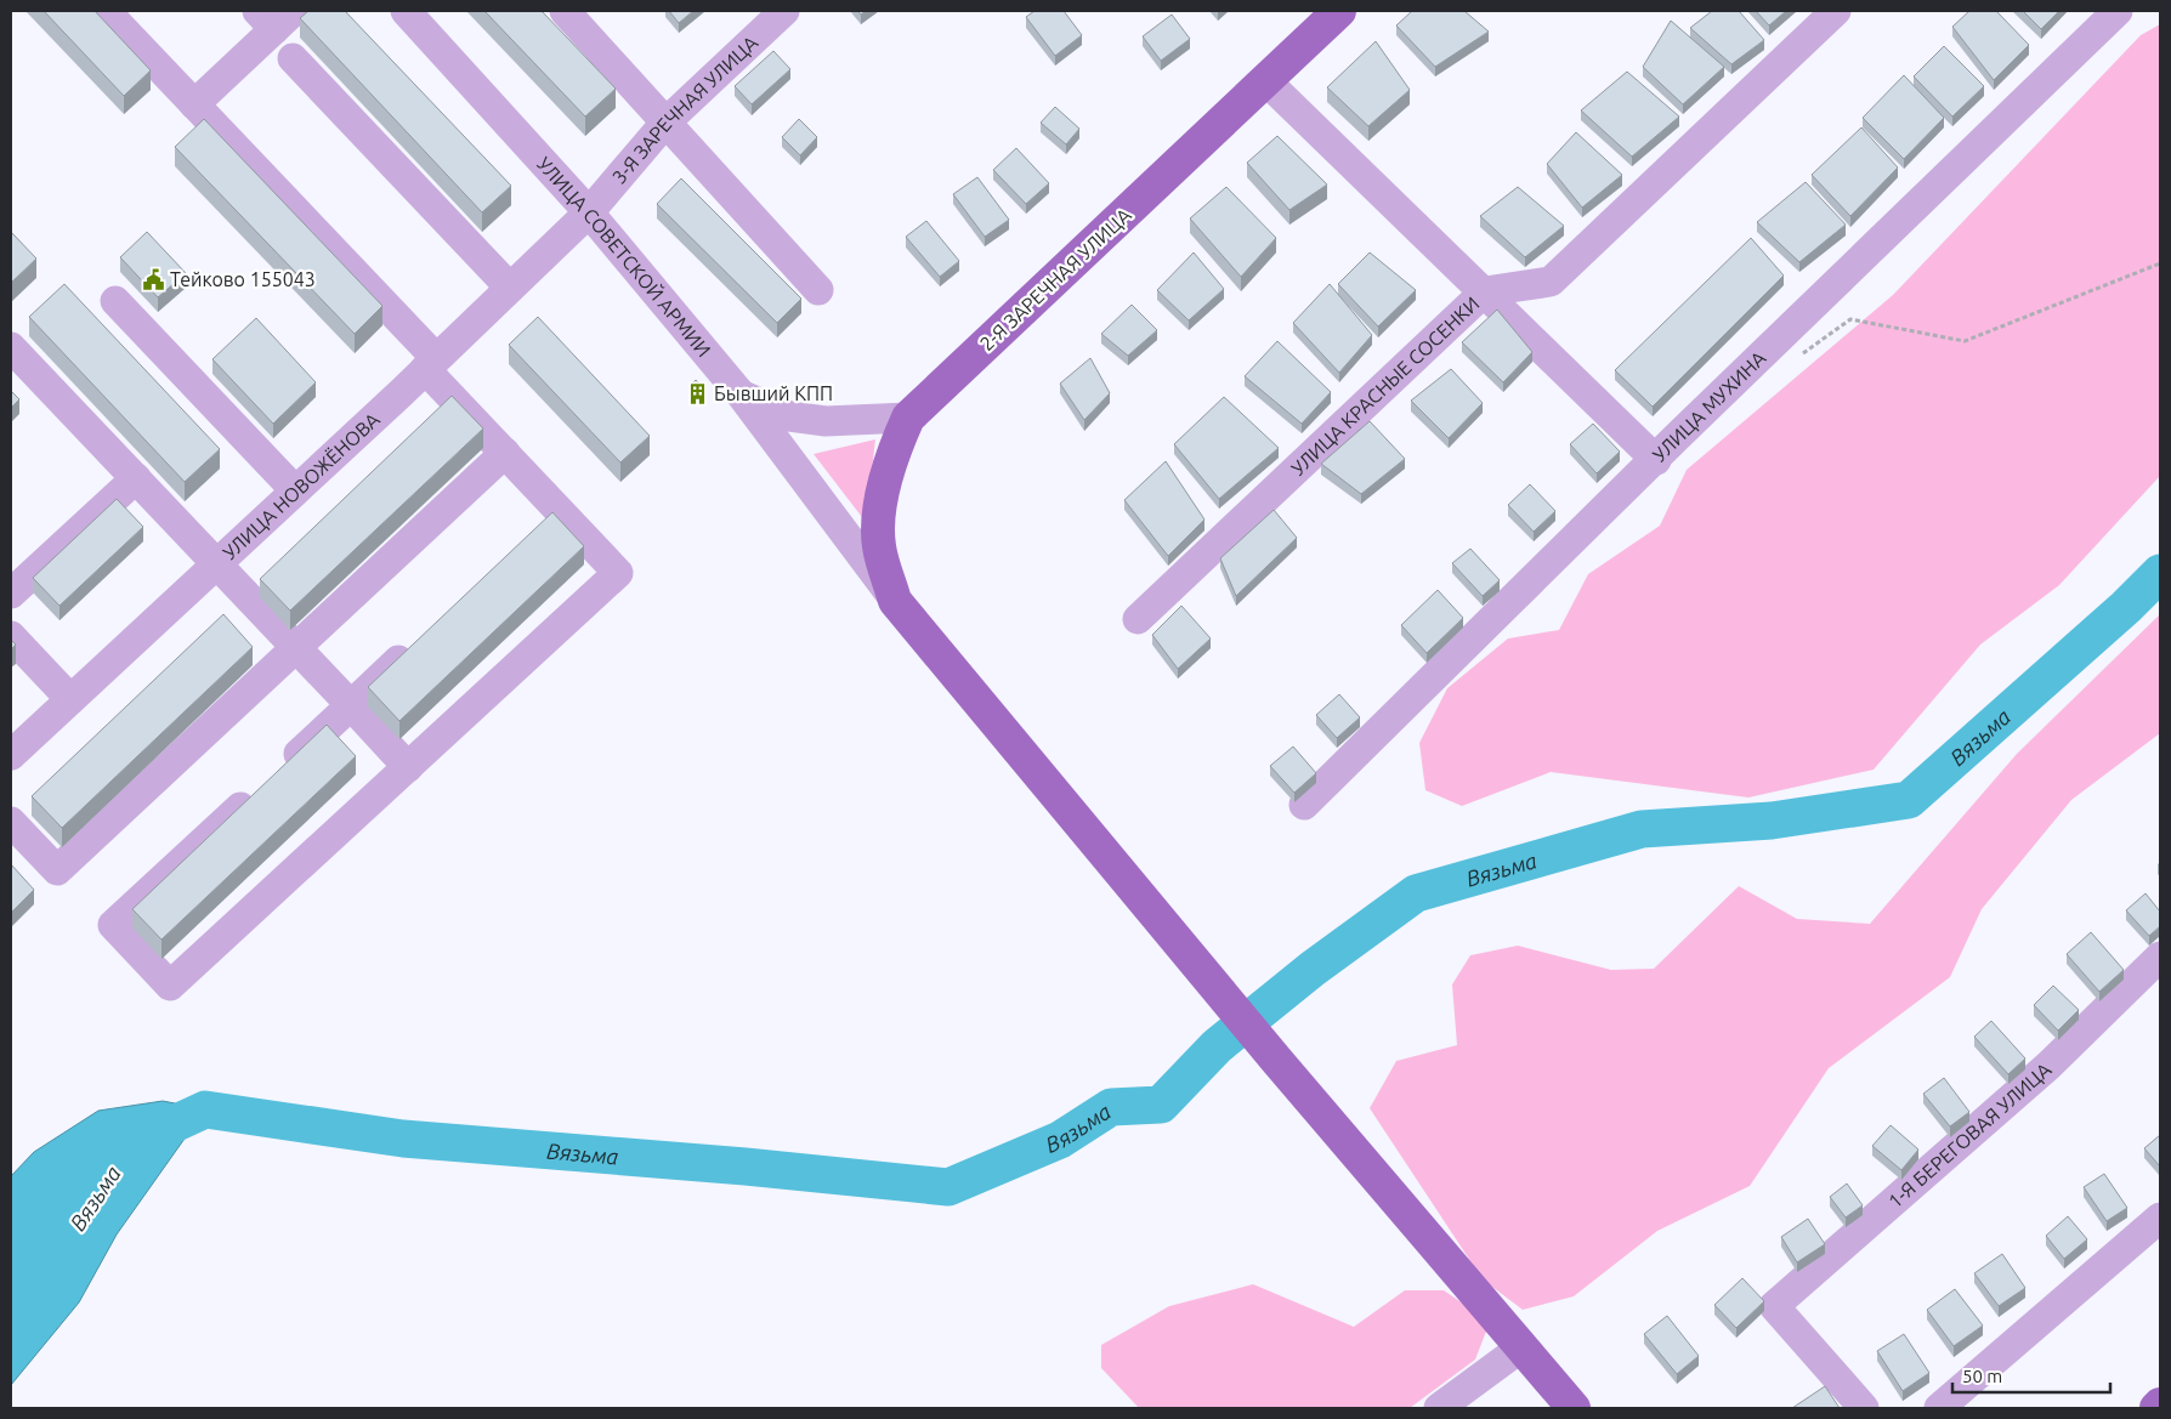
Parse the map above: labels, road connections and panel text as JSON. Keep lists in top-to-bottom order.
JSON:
{
  "streets": {
    "main road": ["2-Я ЗАРЕЧНАЯ УЛИЦА"],
    "street": [
      "3-Я ЗАРЕЧНАЯ УЛИЦА",
      "УЛИЦА СОВЕТСКОЙ АРМИИ",
      "УЛИЦА КРАСНЫЕ СОСЕНКИ",
      "УЛИЦА МУХИНА",
      "УЛИЦА НОВОЖЁНОВА",
      "1-Я БЕРЕГОВАЯ УЛИЦА"
    ]
  },
  "crossings": [
    ["3-Я ЗАРЕЧНАЯ УЛИЦА", "УЛИЦА СОВЕТСКОЙ АРМИИ"],
    ["3-Я ЗАРЕЧНАЯ УЛИЦА", "УЛИЦА НОВОЖЁНОВА"],
    ["УЛИЦА СОВЕТСКОЙ АРМИИ", "2-Я ЗАРЕЧНАЯ УЛИЦА"],
    ["УЛИЦА СОВЕТСКОЙ АРМИИ", "УЛИЦА НОВОЖЁНОВА"]
  ],
  "water": ["Вязьма"],
  "places": {
    "public building": ["Тейково 155043"],
    "building": ["Бывший КПП"]
  },
  "scale_bar": "50 m"
}
